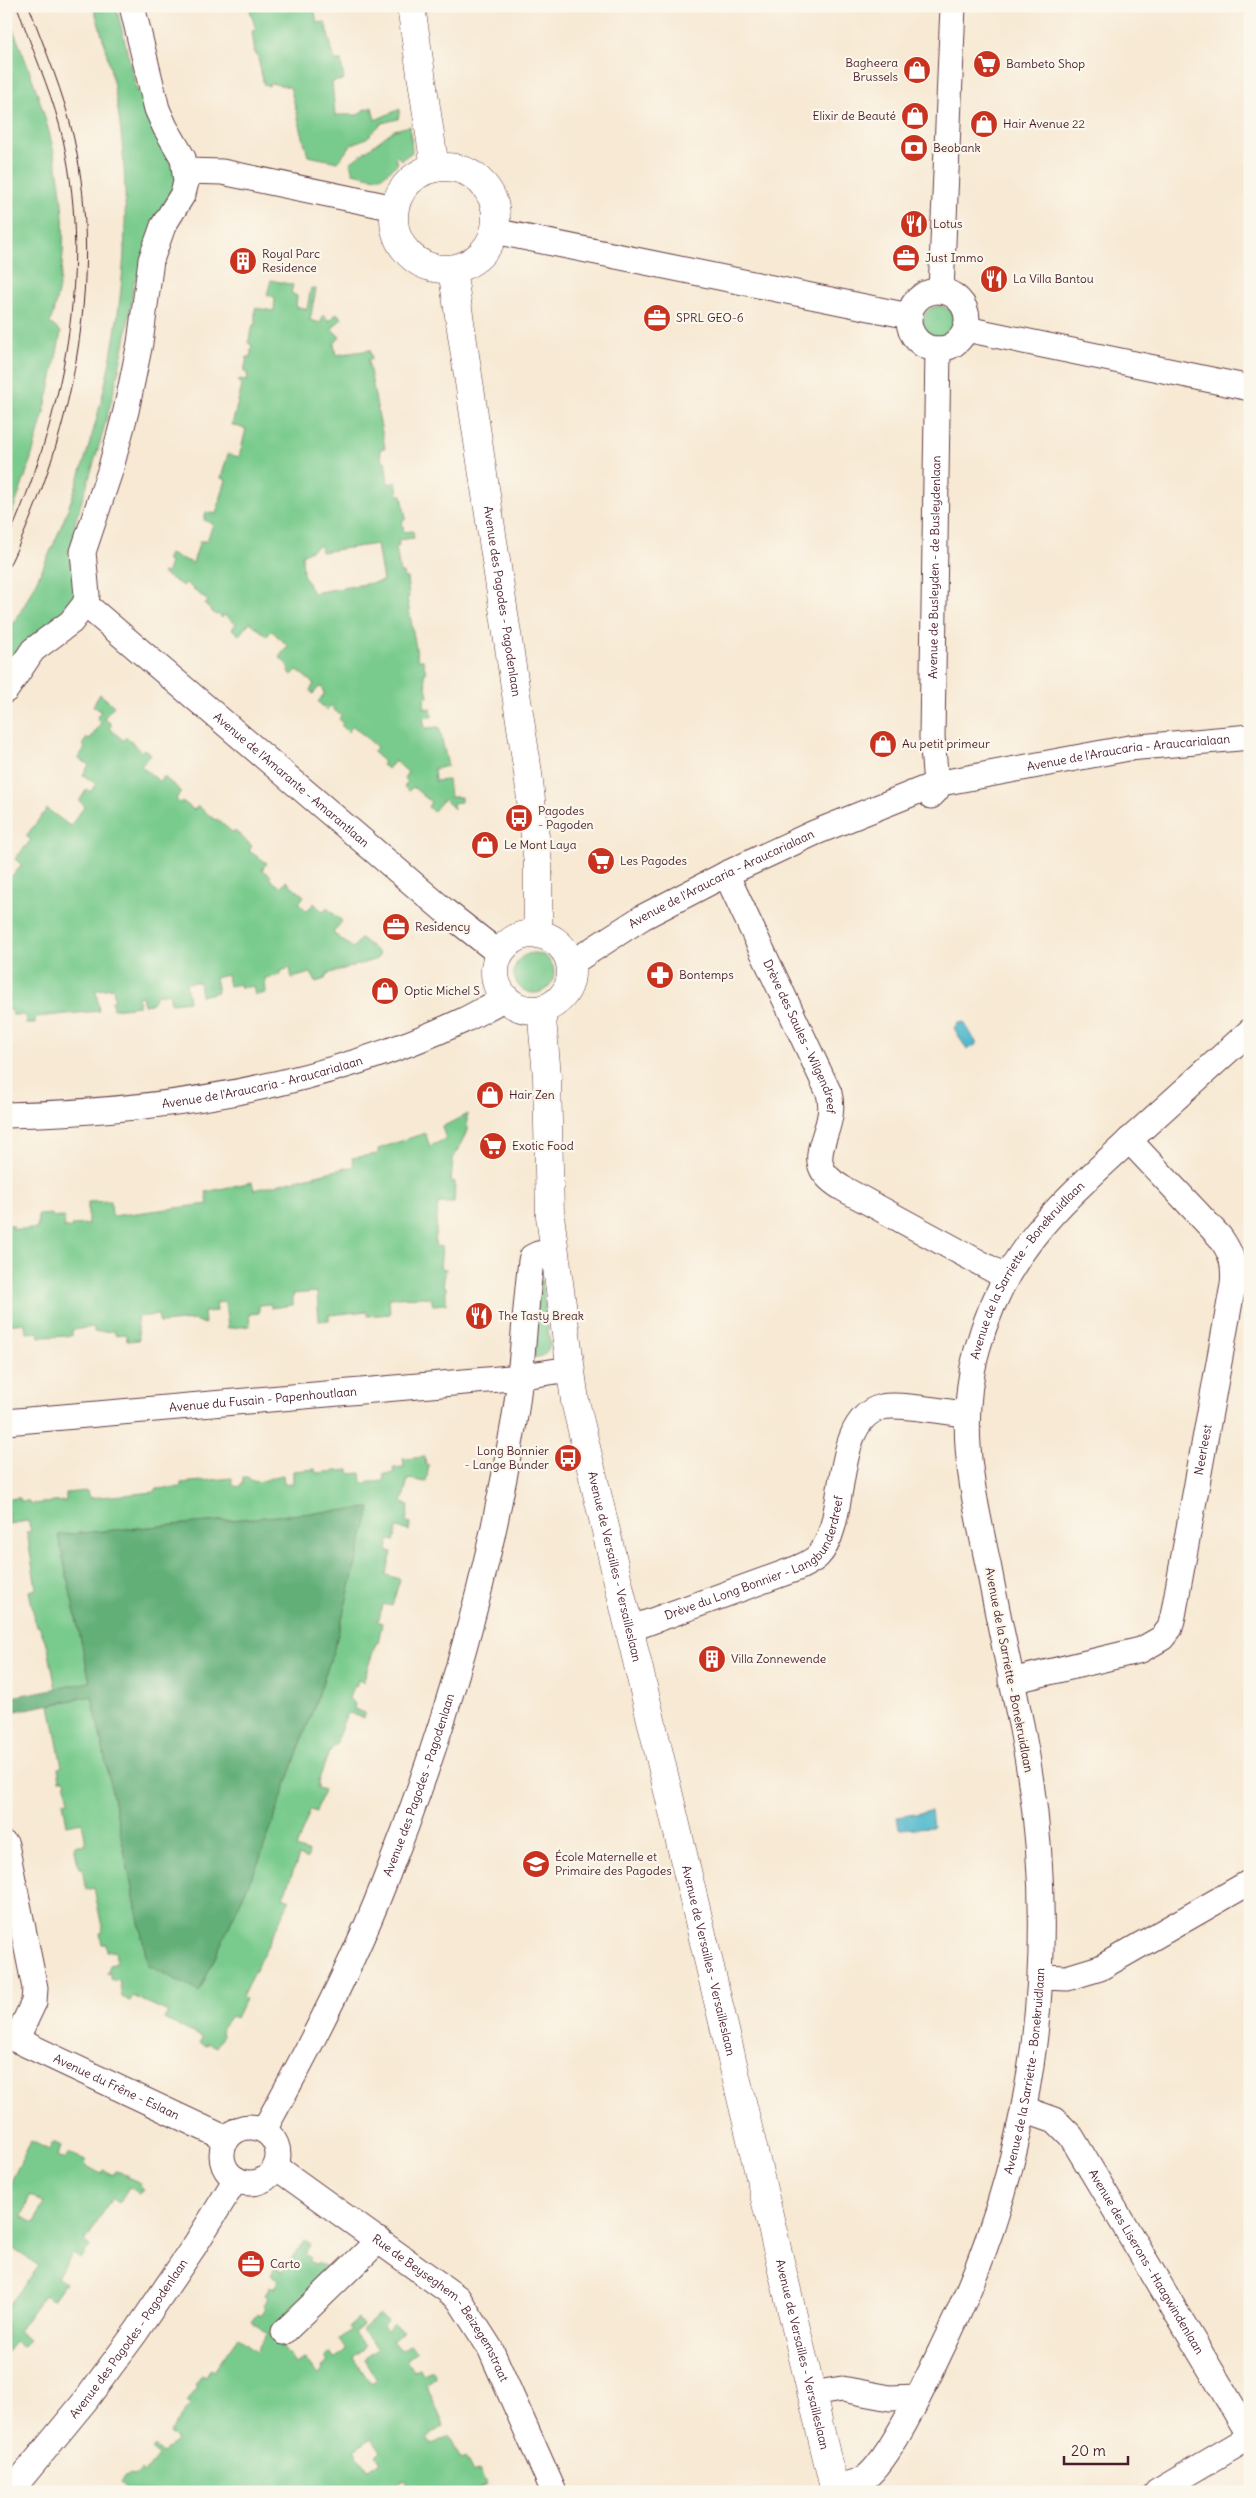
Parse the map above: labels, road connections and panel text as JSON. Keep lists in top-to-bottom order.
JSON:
{
  "streets": {
    "street": [
      "Avenue de Busleyden - de Busleydenlaan",
      "Avenue des Pagodes - Pagodenlaan",
      "Avenue de l'Araucaria - Araucarialaan",
      "Avenue de l'Amarante - Amarantlaan",
      "Drève des Saules - Wilgendreef",
      "Avenue de la Sarriette - Bonekruidlaan",
      "Avenue du Fusain - Papenhoutlaan",
      "Neerleest",
      "Drève du Long Bonnier - Langbunderdreef",
      "Avenue de Versailles - Versailleslaan",
      "Avenue du Frêne - Eslaan",
      "Avenue des Liserons - Haagwindenlaan",
      "Rue de Beyseghem - Beizegemstraat"
    ]
  },
  "crossings": [
    ["Avenue de Busleyden - de Busleydenlaan", "Avenue de l'Araucaria - Araucarialaan"],
    ["Avenue des Pagodes - Pagodenlaan", "Avenue de l'Araucaria - Araucarialaan"],
    ["Avenue des Pagodes - Pagodenlaan", "Avenue de l'Amarante - Amarantlaan"],
    ["Avenue des Pagodes - Pagodenlaan", "Avenue du Fusain - Papenhoutlaan"],
    ["Avenue des Pagodes - Pagodenlaan", "Avenue du Frêne - Eslaan"],
    ["Avenue des Pagodes - Pagodenlaan", "Rue de Beyseghem - Beizegemstraat"],
    ["Avenue de l'Araucaria - Araucarialaan", "Avenue de l'Amarante - Amarantlaan"],
    ["Avenue de l'Araucaria - Araucarialaan", "Drève des Saules - Wilgendreef"],
    ["Drève des Saules - Wilgendreef", "Avenue de la Sarriette - Bonekruidlaan"],
    ["Avenue de la Sarriette - Bonekruidlaan", "Neerleest"],
    ["Avenue de la Sarriette - Bonekruidlaan", "Drève du Long Bonnier - Langbunderdreef"],
    ["Avenue de la Sarriette - Bonekruidlaan", "Avenue de Versailles - Versailleslaan"],
    ["Avenue de la Sarriette - Bonekruidlaan", "Avenue des Liserons - Haagwindenlaan"],
    ["Avenue du Fusain - Papenhoutlaan", "Avenue de Versailles - Versailleslaan"],
    ["Drève du Long Bonnier - Langbunderdreef", "Avenue de Versailles - Versailleslaan"],
    ["Avenue du Frêne - Eslaan", "Rue de Beyseghem - Beizegemstraat"]
  ],
  "places": {
    "supermarket": ["Bambeto Shop", "Les Pagodes", "Exotic Food"],
    "shop": [
      "Bagheera Brussels",
      "Elixir de Beauté",
      "Hair Avenue 22",
      "Au petit primeur",
      "Le Mont Laya",
      "Optic Michel S",
      "Hair Zen"
    ],
    "bank": ["Beobank"],
    "restaurant": ["Lotus", "La Villa Bantou", "The Tasty Break"],
    "office": [
      "Just Immo",
      "SPRL GEO-6",
      "Residency",
      "Carto"
    ],
    "building": ["Royal Parc Residence", "Villa Zonnewende"],
    "bus stop": ["Pagodes - Pagoden", "Long Bonnier - Lange Bunder"],
    "pharmacy": ["Bontemps"],
    "school or university": ["École Maternelle et Primaire des Pagodes"]
  },
  "scale_bar": "20 m"
}
